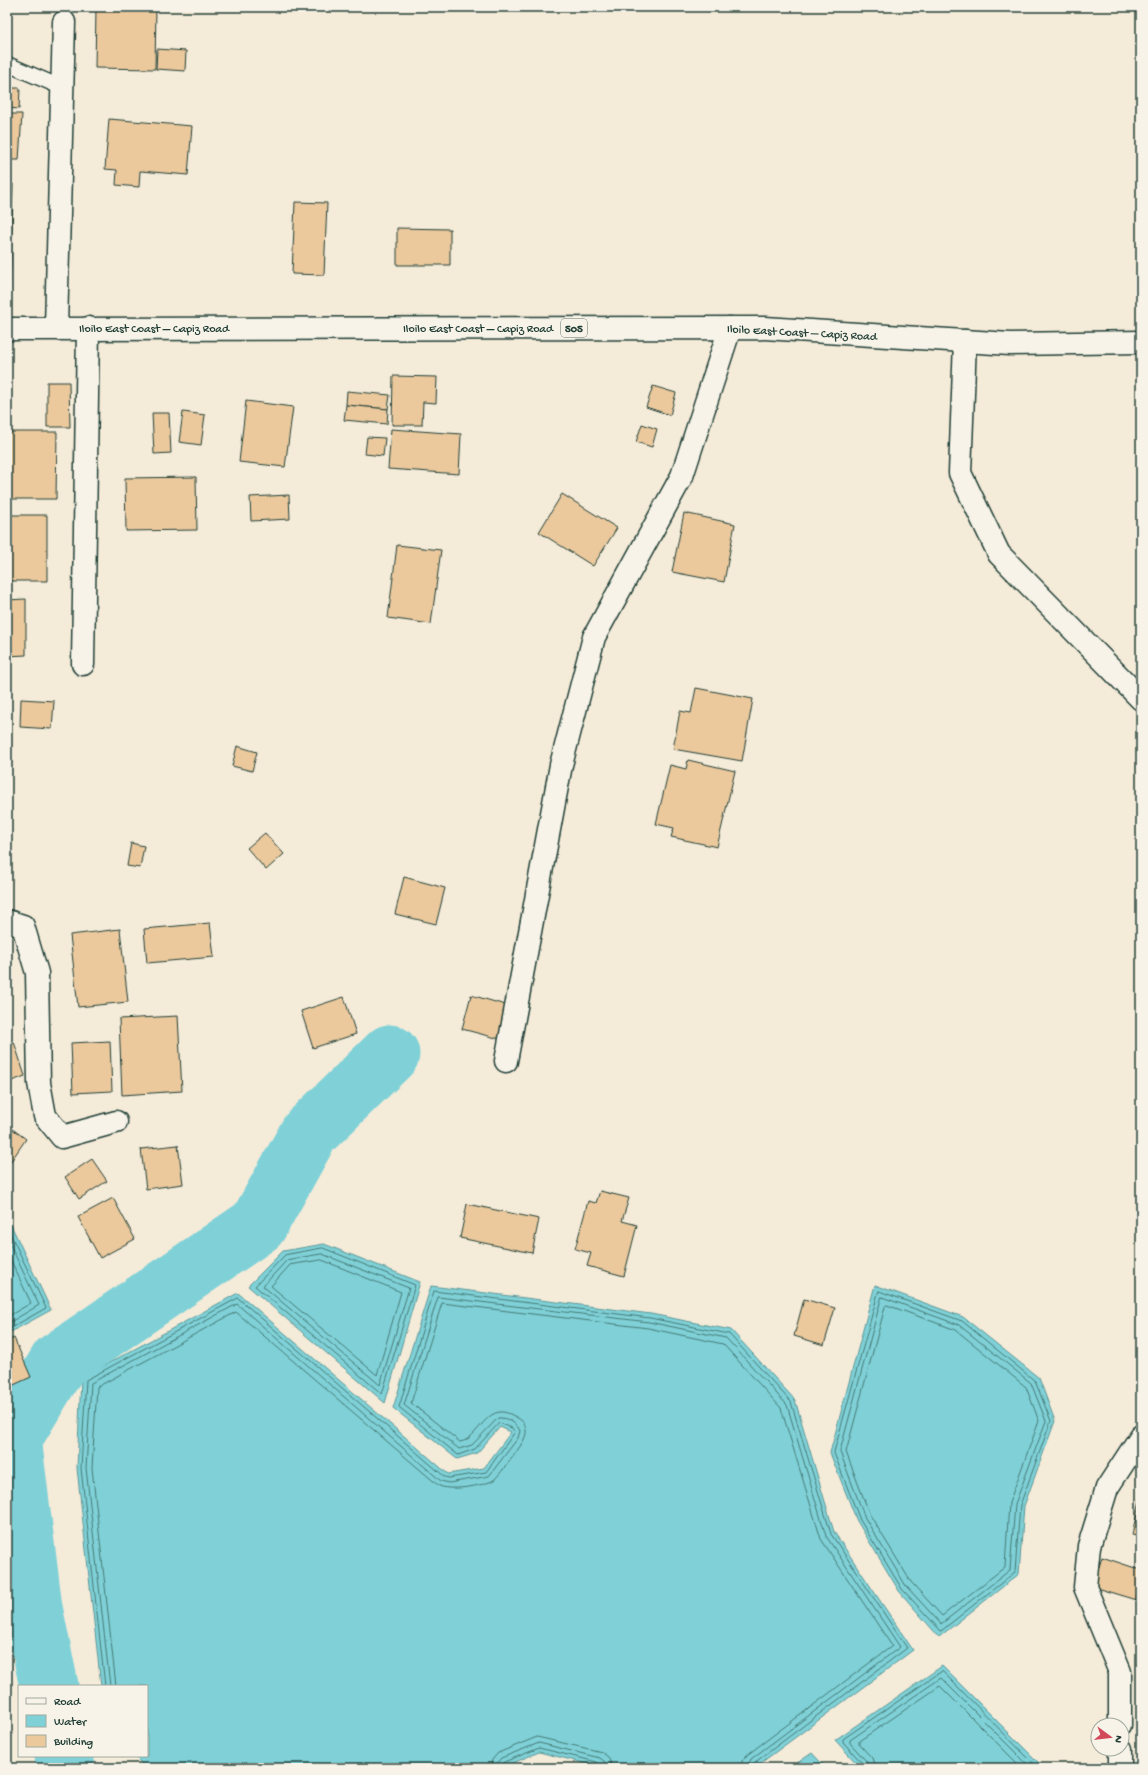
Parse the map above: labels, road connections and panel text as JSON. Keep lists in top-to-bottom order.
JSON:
{
  "streets": {
    "street": ["Iloilo East Coast – Capiz Road", "505"]
  },
  "legend": ["Road", "Water", "Building"],
  "north": "right"
}
